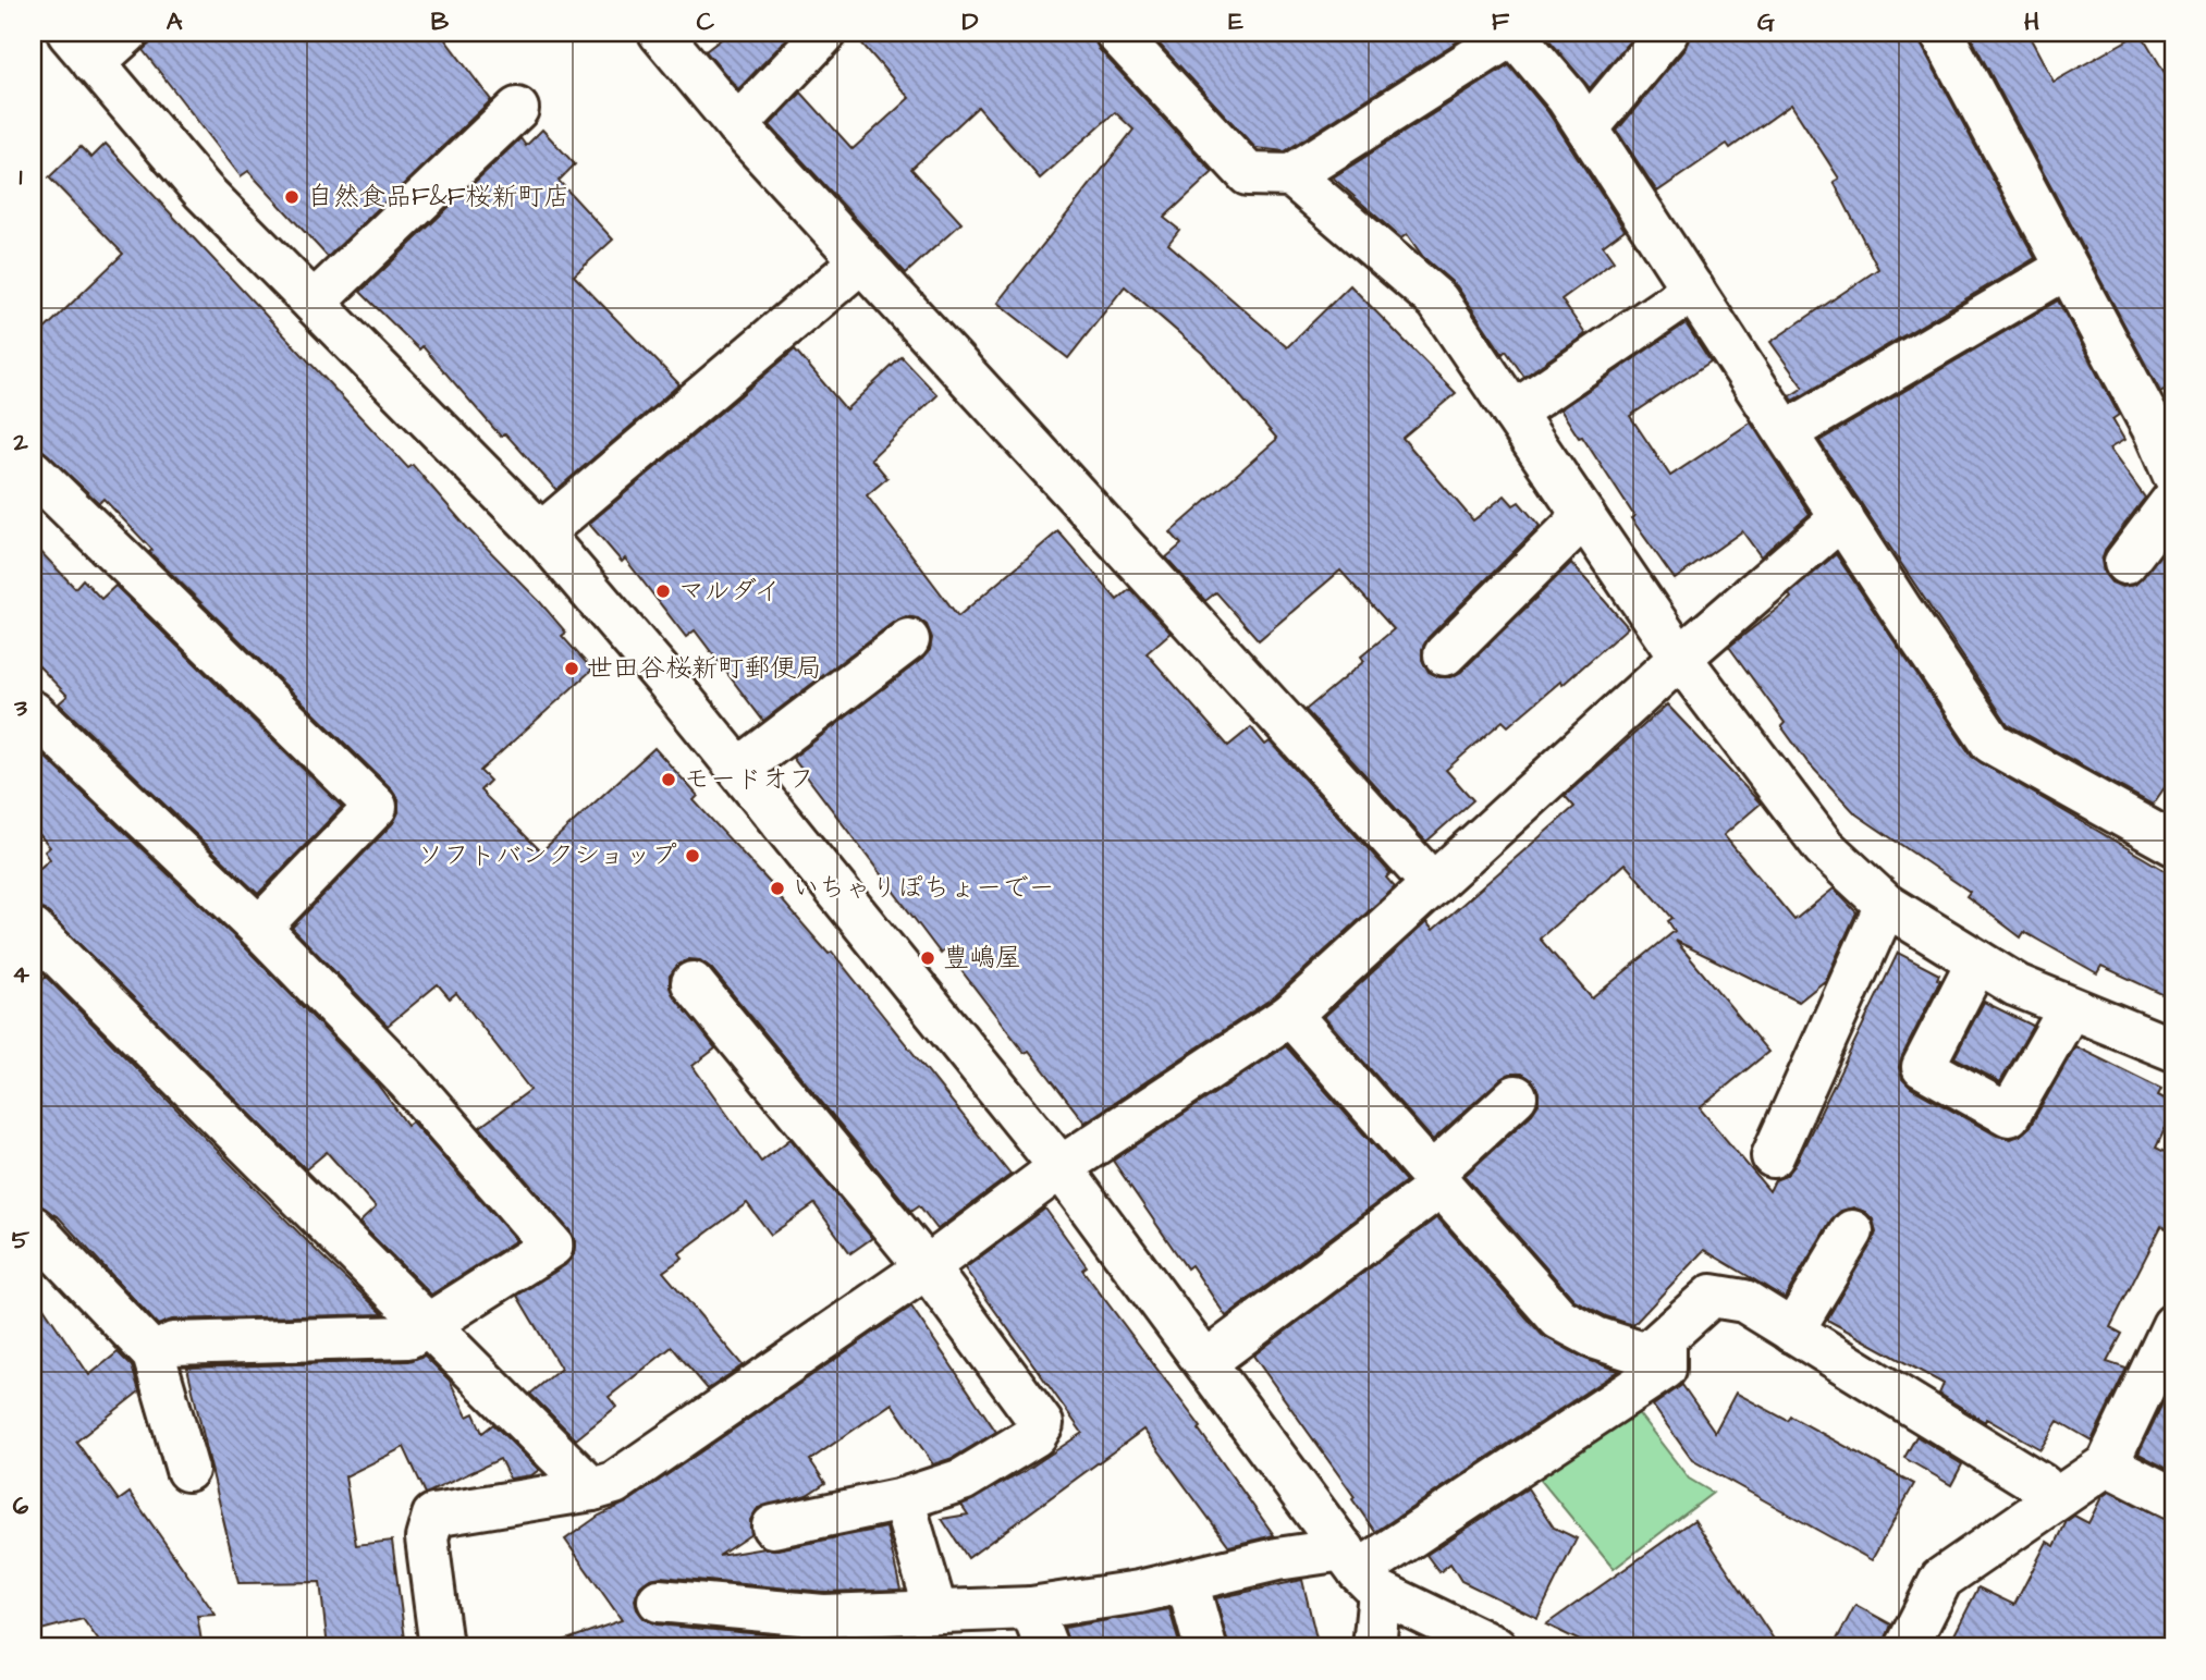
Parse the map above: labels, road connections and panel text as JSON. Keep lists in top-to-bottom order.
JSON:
{
  "places": [
    "自然食品F&F桜新町店",
    "マルダイ",
    "世田谷桜新町郵便局",
    "モードオフ",
    "ソフトバンクショップ",
    "いちゃりぽちょーでー",
    "豊嶋屋"
  ],
  "grid": {
    "columns": [
      "A",
      "B",
      "C",
      "D",
      "E",
      "F",
      "G",
      "H"
    ],
    "rows": [
      "1",
      "2",
      "3",
      "4",
      "5",
      "6"
    ]
  }
}
